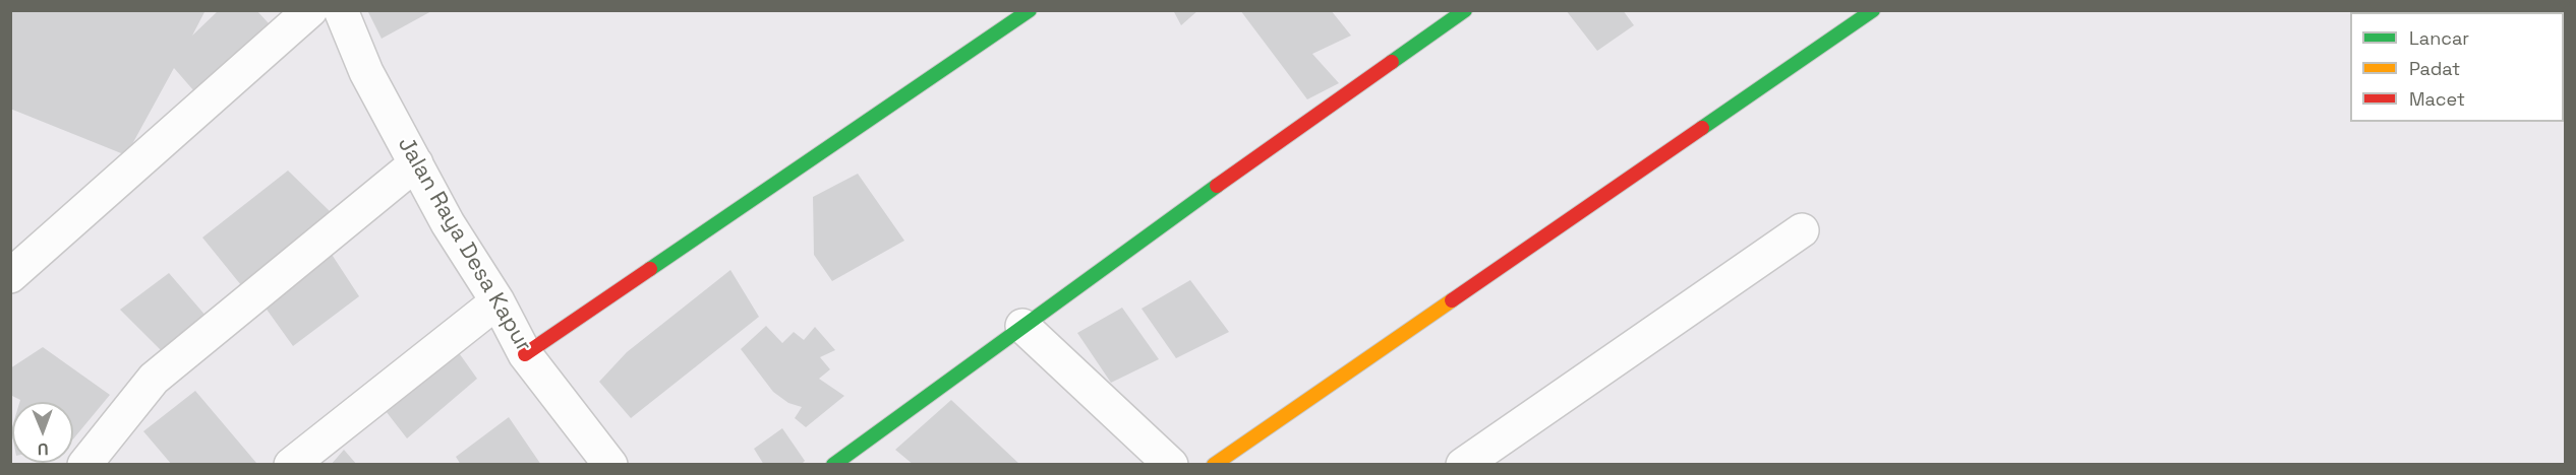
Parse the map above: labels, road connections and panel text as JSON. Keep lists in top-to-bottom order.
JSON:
{
  "streets": {
    "street": ["Jalan Raya Desa Kapur"]
  },
  "legend": ["Lancar", "Padat", "Macet"],
  "north": "bottom"
}
